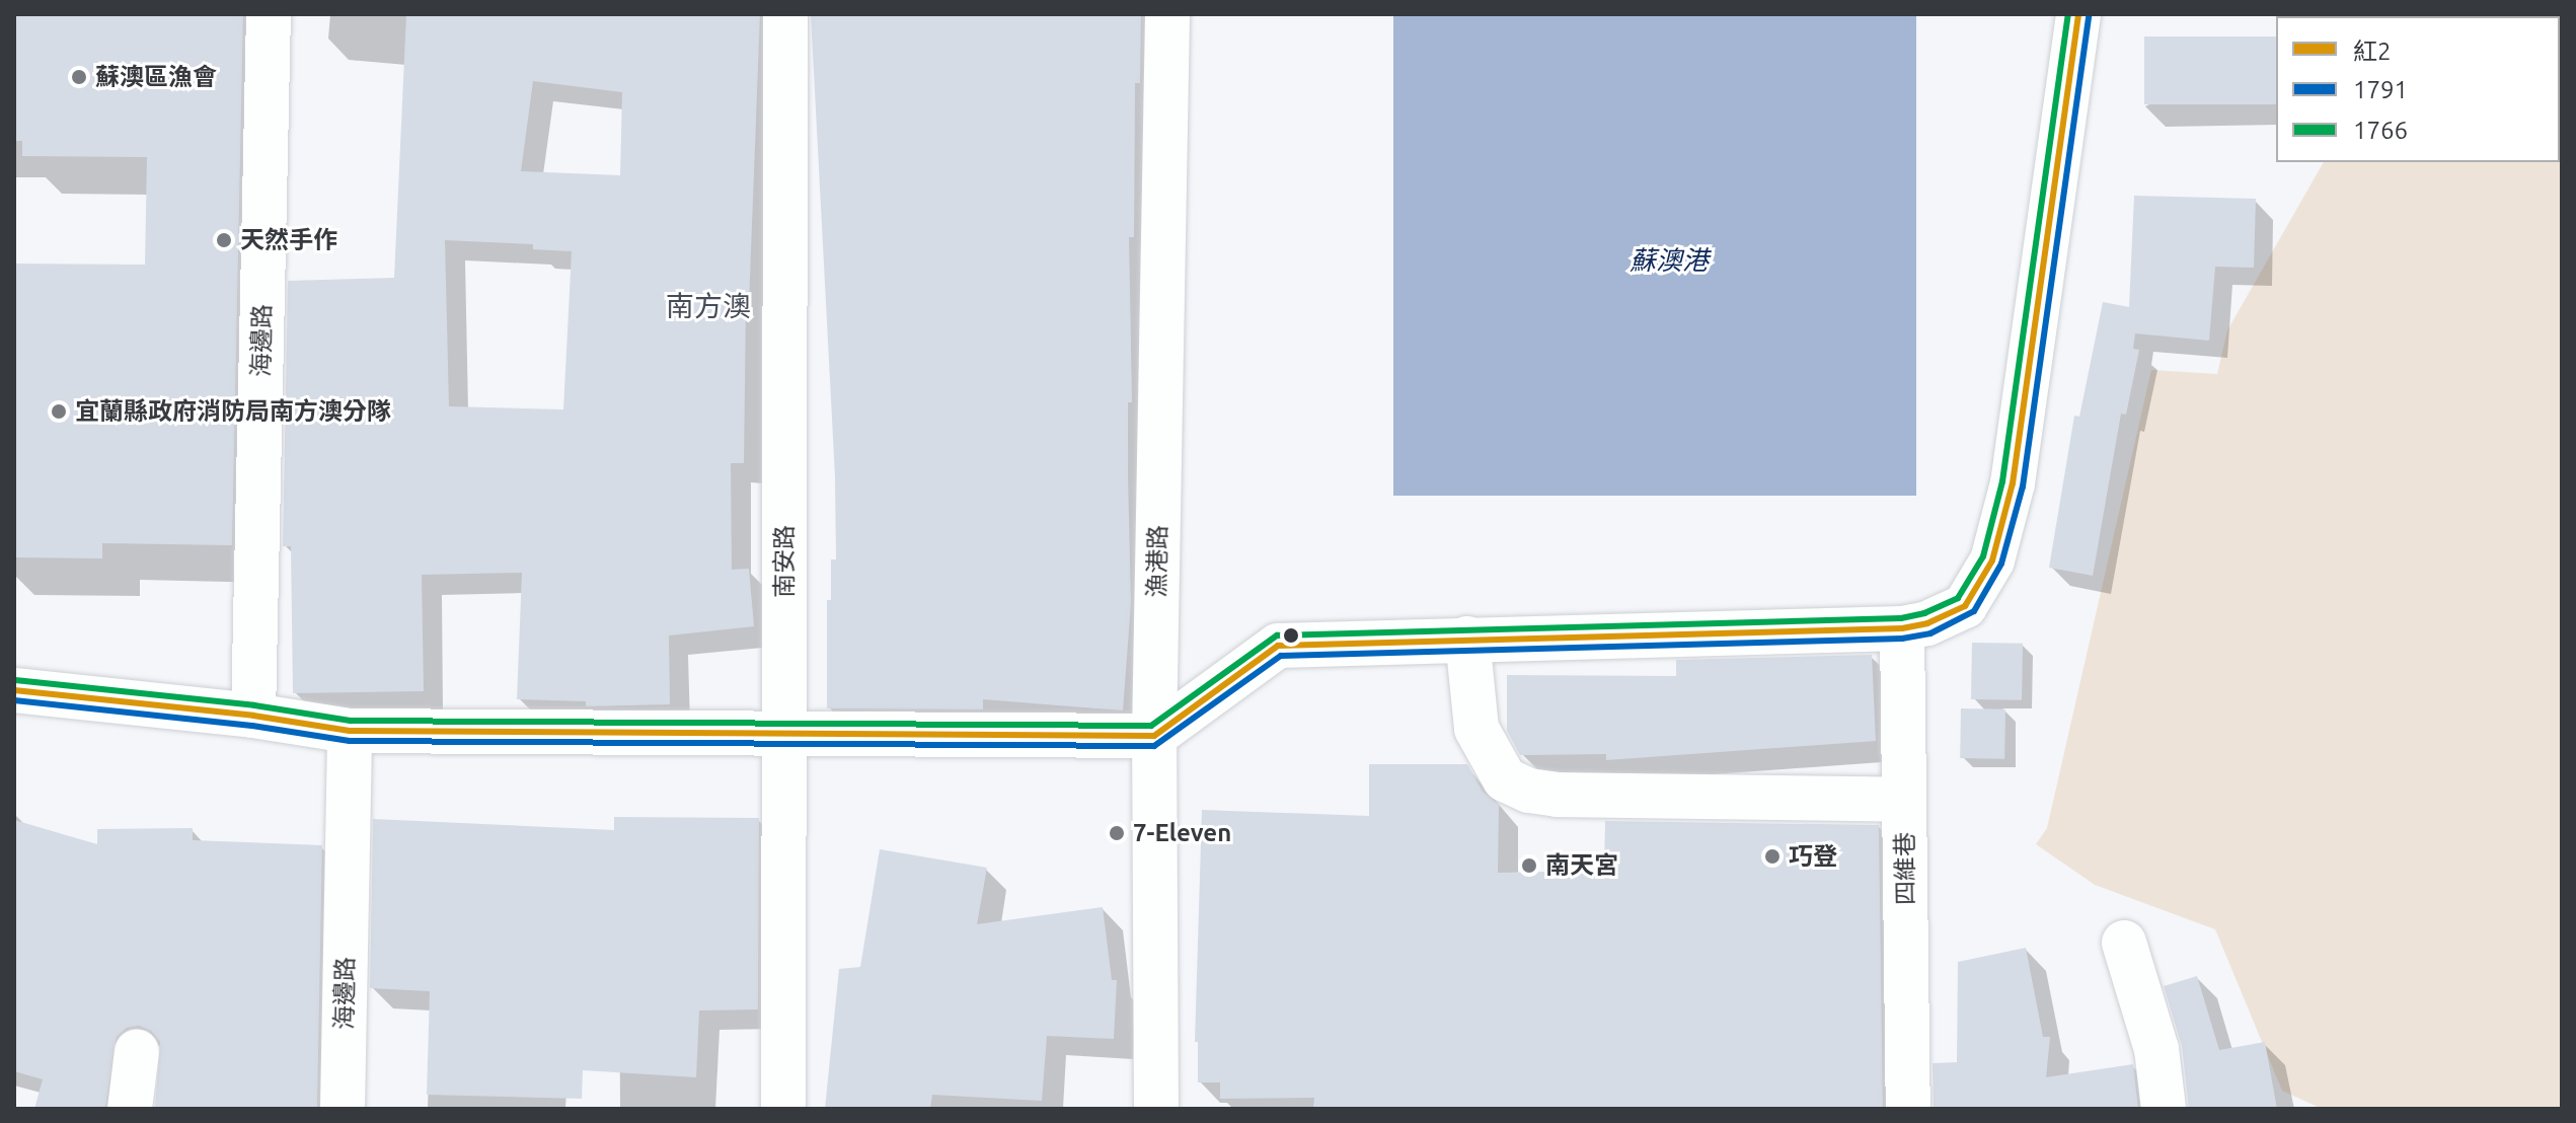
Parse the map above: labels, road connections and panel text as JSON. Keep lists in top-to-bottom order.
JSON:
{
  "streets": {
    "street": [
      "海邊路",
      "南安路",
      "漁港路",
      "四維巷"
    ]
  },
  "districts": ["南方澳"],
  "water": ["蘇澳港"],
  "places": [
    "蘇澳區漁會",
    "天然手作",
    "宜蘭縣政府消防局南方澳分隊",
    "7-Eleven",
    "巧登",
    "南天宮"
  ],
  "lines": ["transit line 紅2", "transit line 1766", "transit line 1791"],
  "legend": ["紅2", "1791", "1766"]
}
